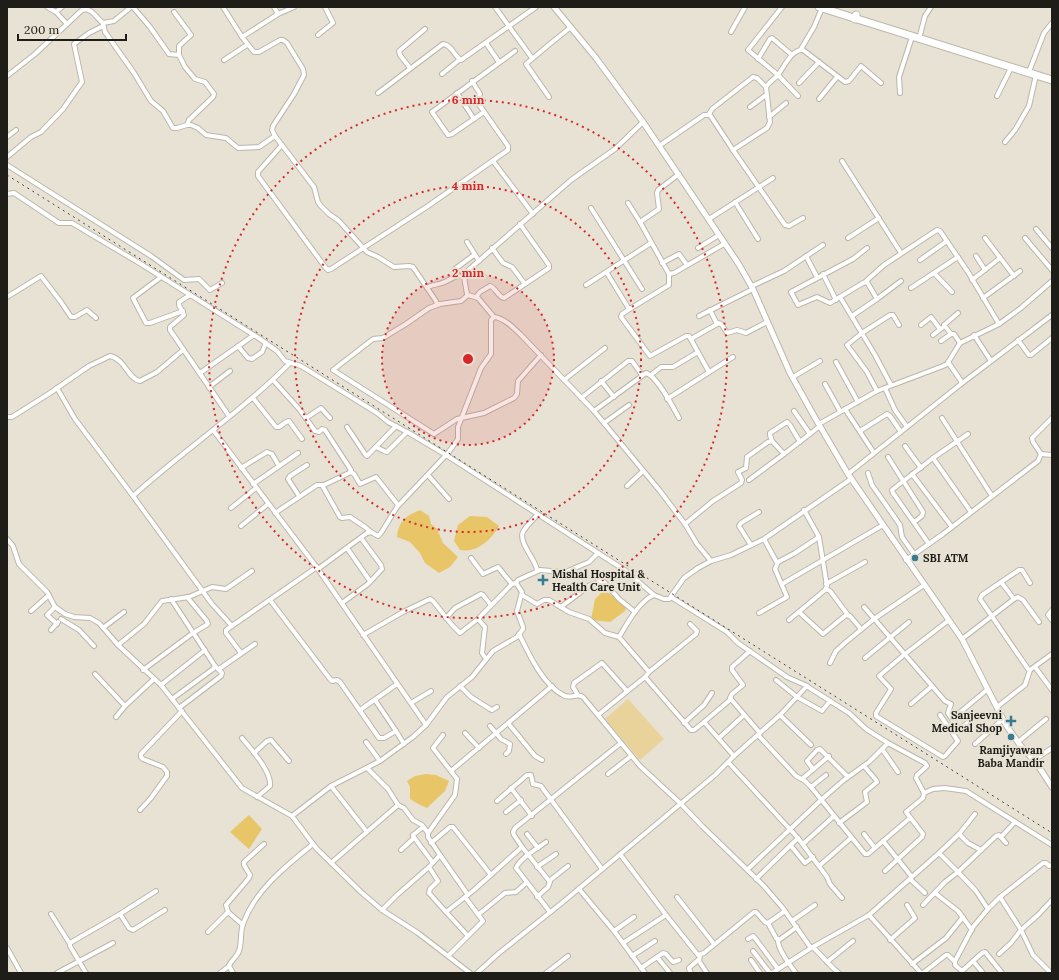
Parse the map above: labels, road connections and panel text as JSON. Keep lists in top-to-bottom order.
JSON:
{
  "places": {
    "other": ["SBI ATM", "Ramjiyawan Baba Mandir"],
    "health": ["Mishal Hospital & Health Care Unit", "Sanjeevni Medical Shop"]
  },
  "scale_bar": "200 m",
  "rings": ["6 min", "4 min", "2 min"]
}
